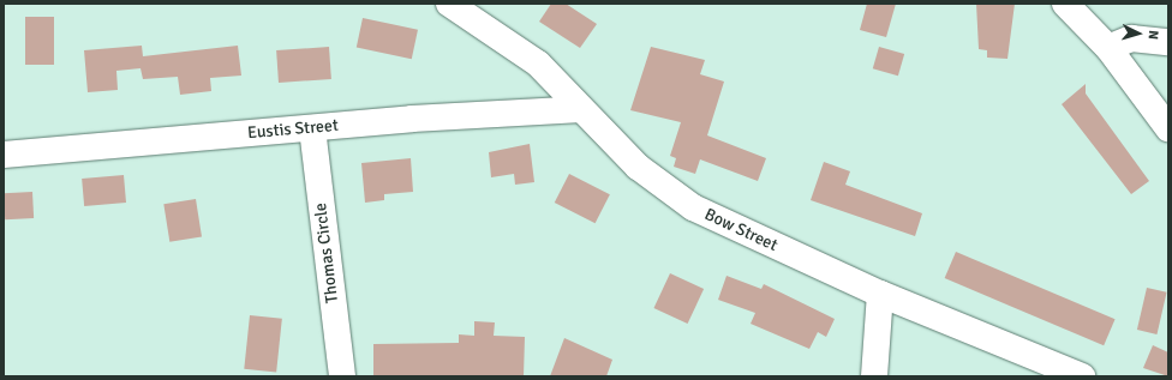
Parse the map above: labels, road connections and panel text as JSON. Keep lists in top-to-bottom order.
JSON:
{
  "streets": {
    "street": ["Eustis Street", "Bow Street", "Thomas Circle"]
  },
  "crossings": [
    ["Eustis Street", "Bow Street"],
    ["Eustis Street", "Thomas Circle"]
  ],
  "north": "right"
}
